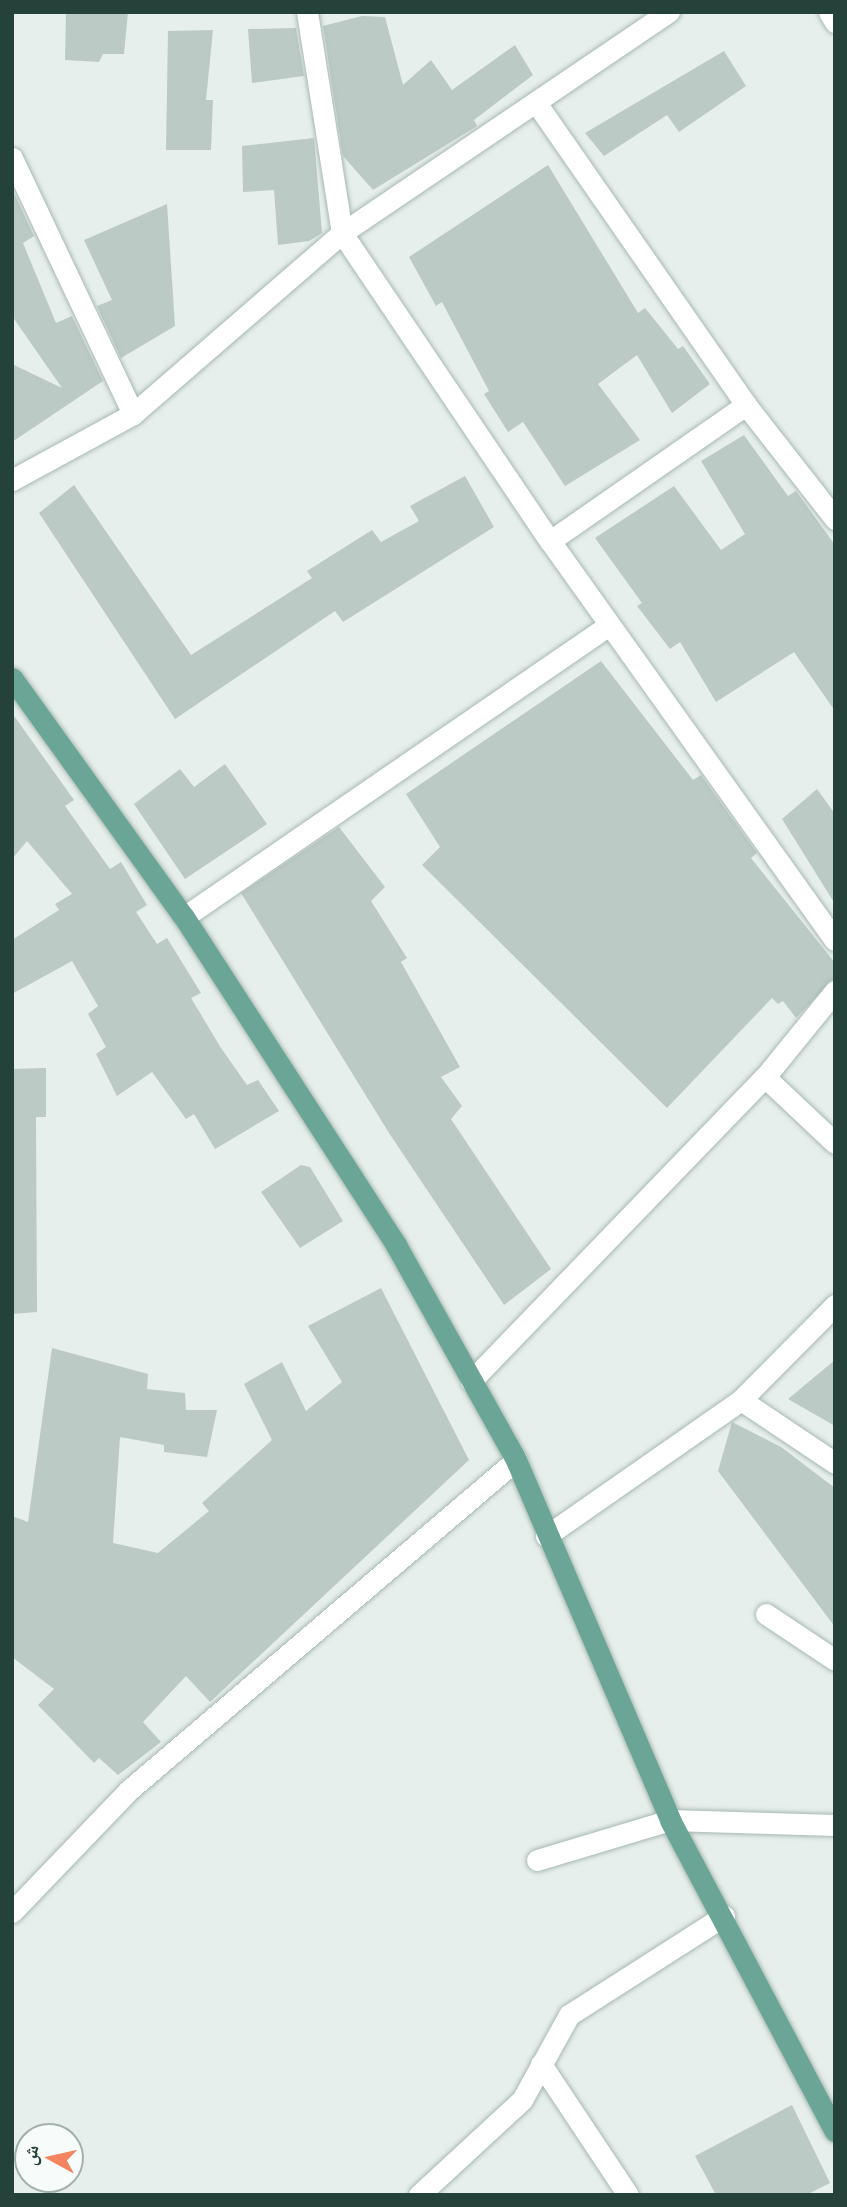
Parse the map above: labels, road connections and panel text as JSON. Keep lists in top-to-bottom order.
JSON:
{
  "north": "left"
}
